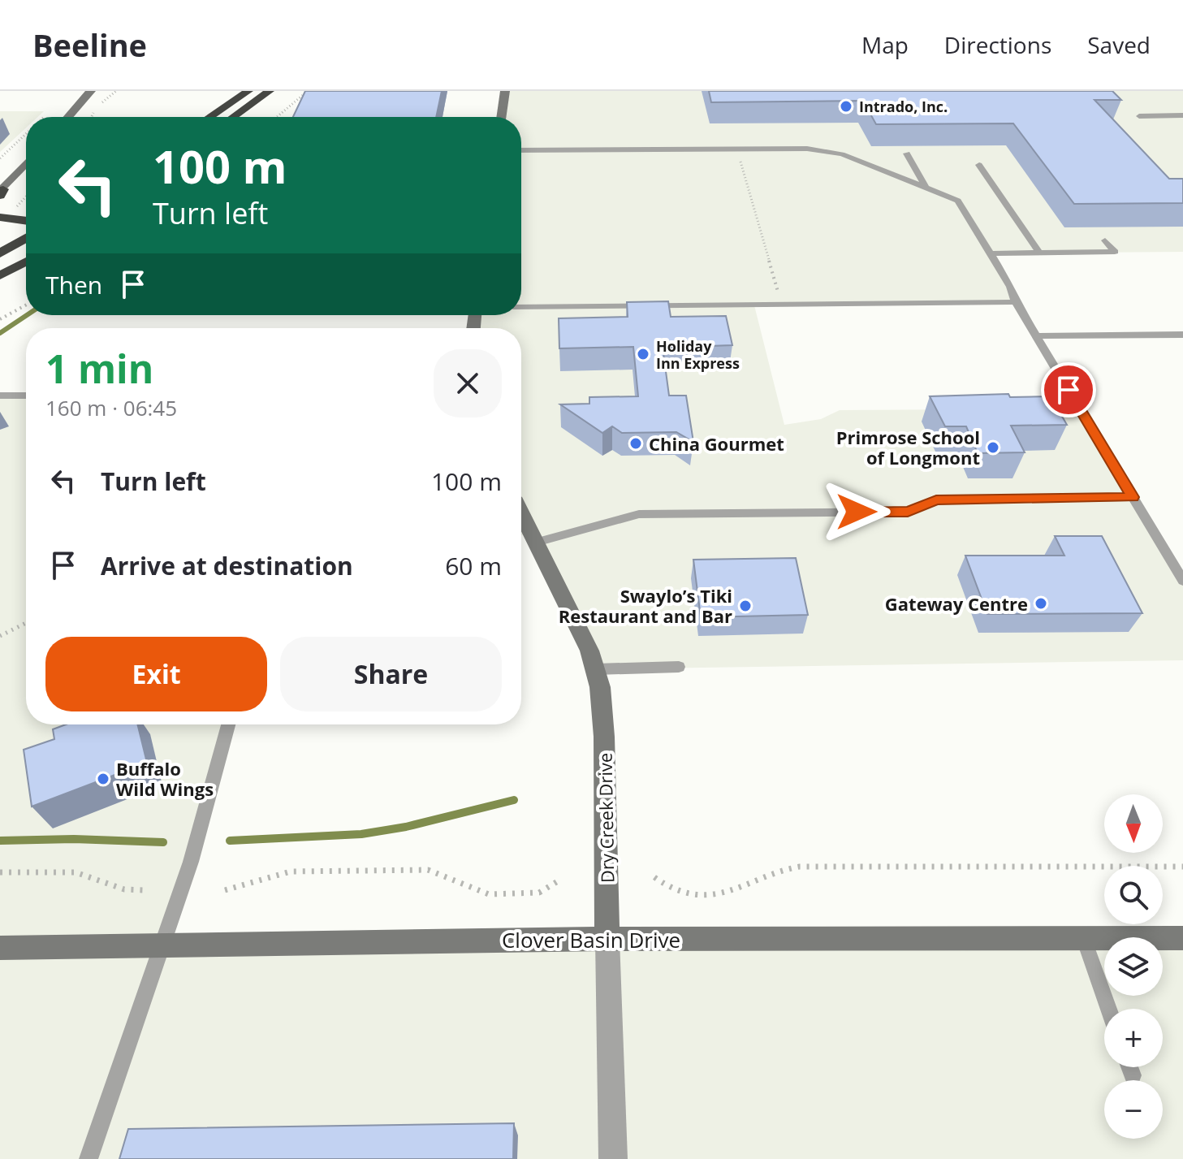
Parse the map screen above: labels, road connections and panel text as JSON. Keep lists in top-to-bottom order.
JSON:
{
  "streets": {
    "street": ["Dry Creek Drive", "Clover Basin Drive"]
  },
  "crossings": [
    ["Dry Creek Drive", "Clover Basin Drive"]
  ],
  "places": [
    "Intrado, Inc.",
    "Holiday Inn Express",
    "China Gourmet",
    "Primrose School of Longmont",
    "Gateway Centre",
    "Swaylo’s Tiki Restaurant and Bar",
    "Buffalo Wild Wings"
  ],
  "north": "bottom",
  "page": {
    "header": "Beeline",
    "nav": ["Map", "Directions", "Saved"],
    "turn": ["100 m", "Turn left"],
    "then": "Then",
    "heading": ["1 min", "160 m · 06:45"],
    "list": [
      {
        "name": "Turn left",
        "value": "100 m"
      },
      {
        "name": "Arrive at destination",
        "value": "60 m"
      }
    ],
    "buttons": ["Exit", "Share"],
    "map_buttons": ["+", "−"]
  }
}
